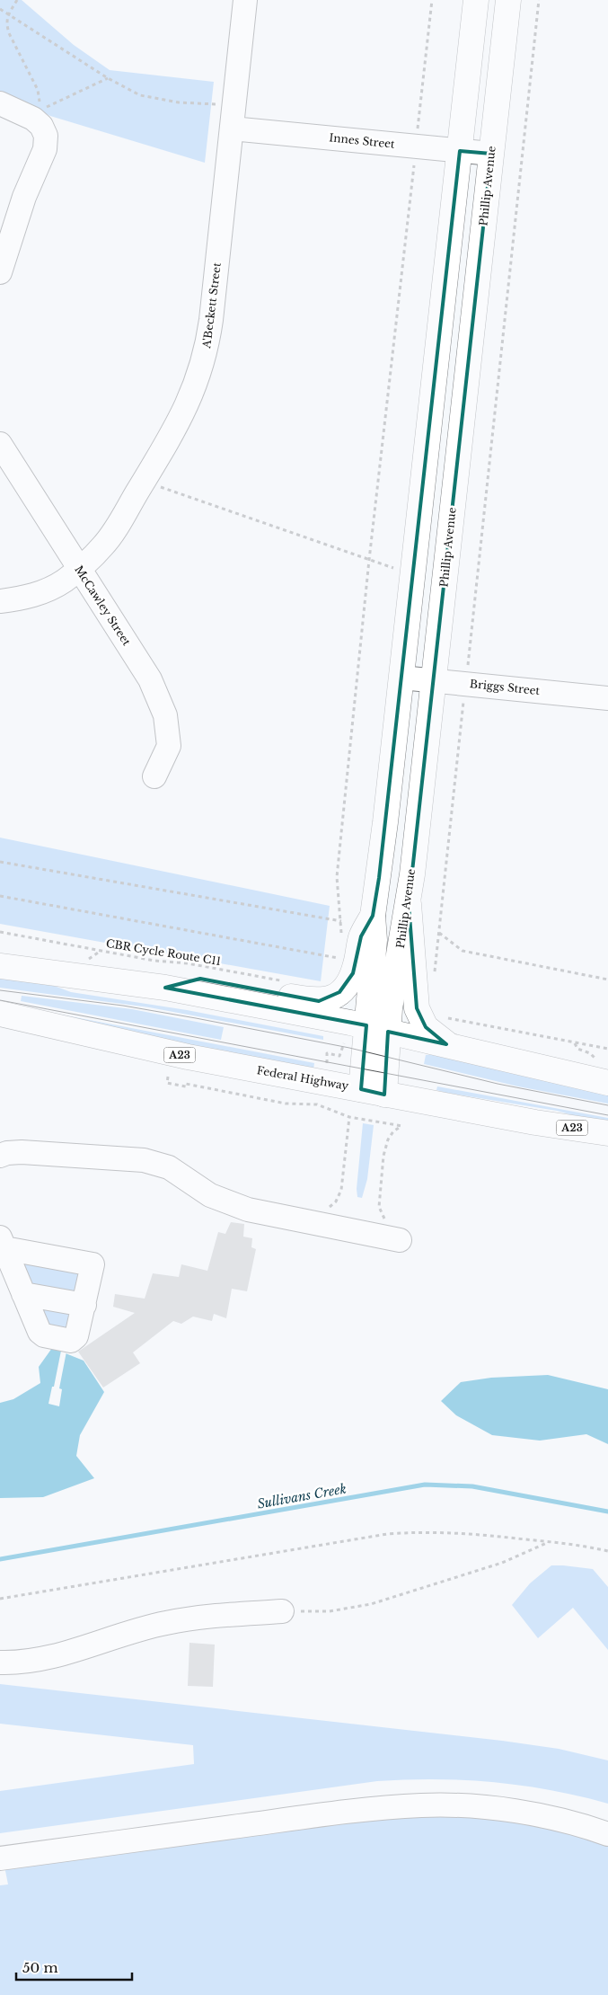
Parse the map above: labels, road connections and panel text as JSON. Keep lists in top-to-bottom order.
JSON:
{
  "streets": {
    "main road": ["Phillip Avenue", "A23", "Federal Highway"],
    "street": [
      "Innes Street",
      "A'Beckett Street",
      "McCawley Street",
      "Briggs Street"
    ],
    "path": ["CBR Cycle Route C11"]
  },
  "crossings": [
    ["Innes Street", "Phillip Avenue"],
    ["Innes Street", "A'Beckett Street"],
    ["Phillip Avenue", "Briggs Street"],
    ["Phillip Avenue", "Federal Highway"],
    ["A'Beckett Street", "McCawley Street"]
  ],
  "water": ["Sullivans Creek"],
  "scale_bar": "50 m"
}
